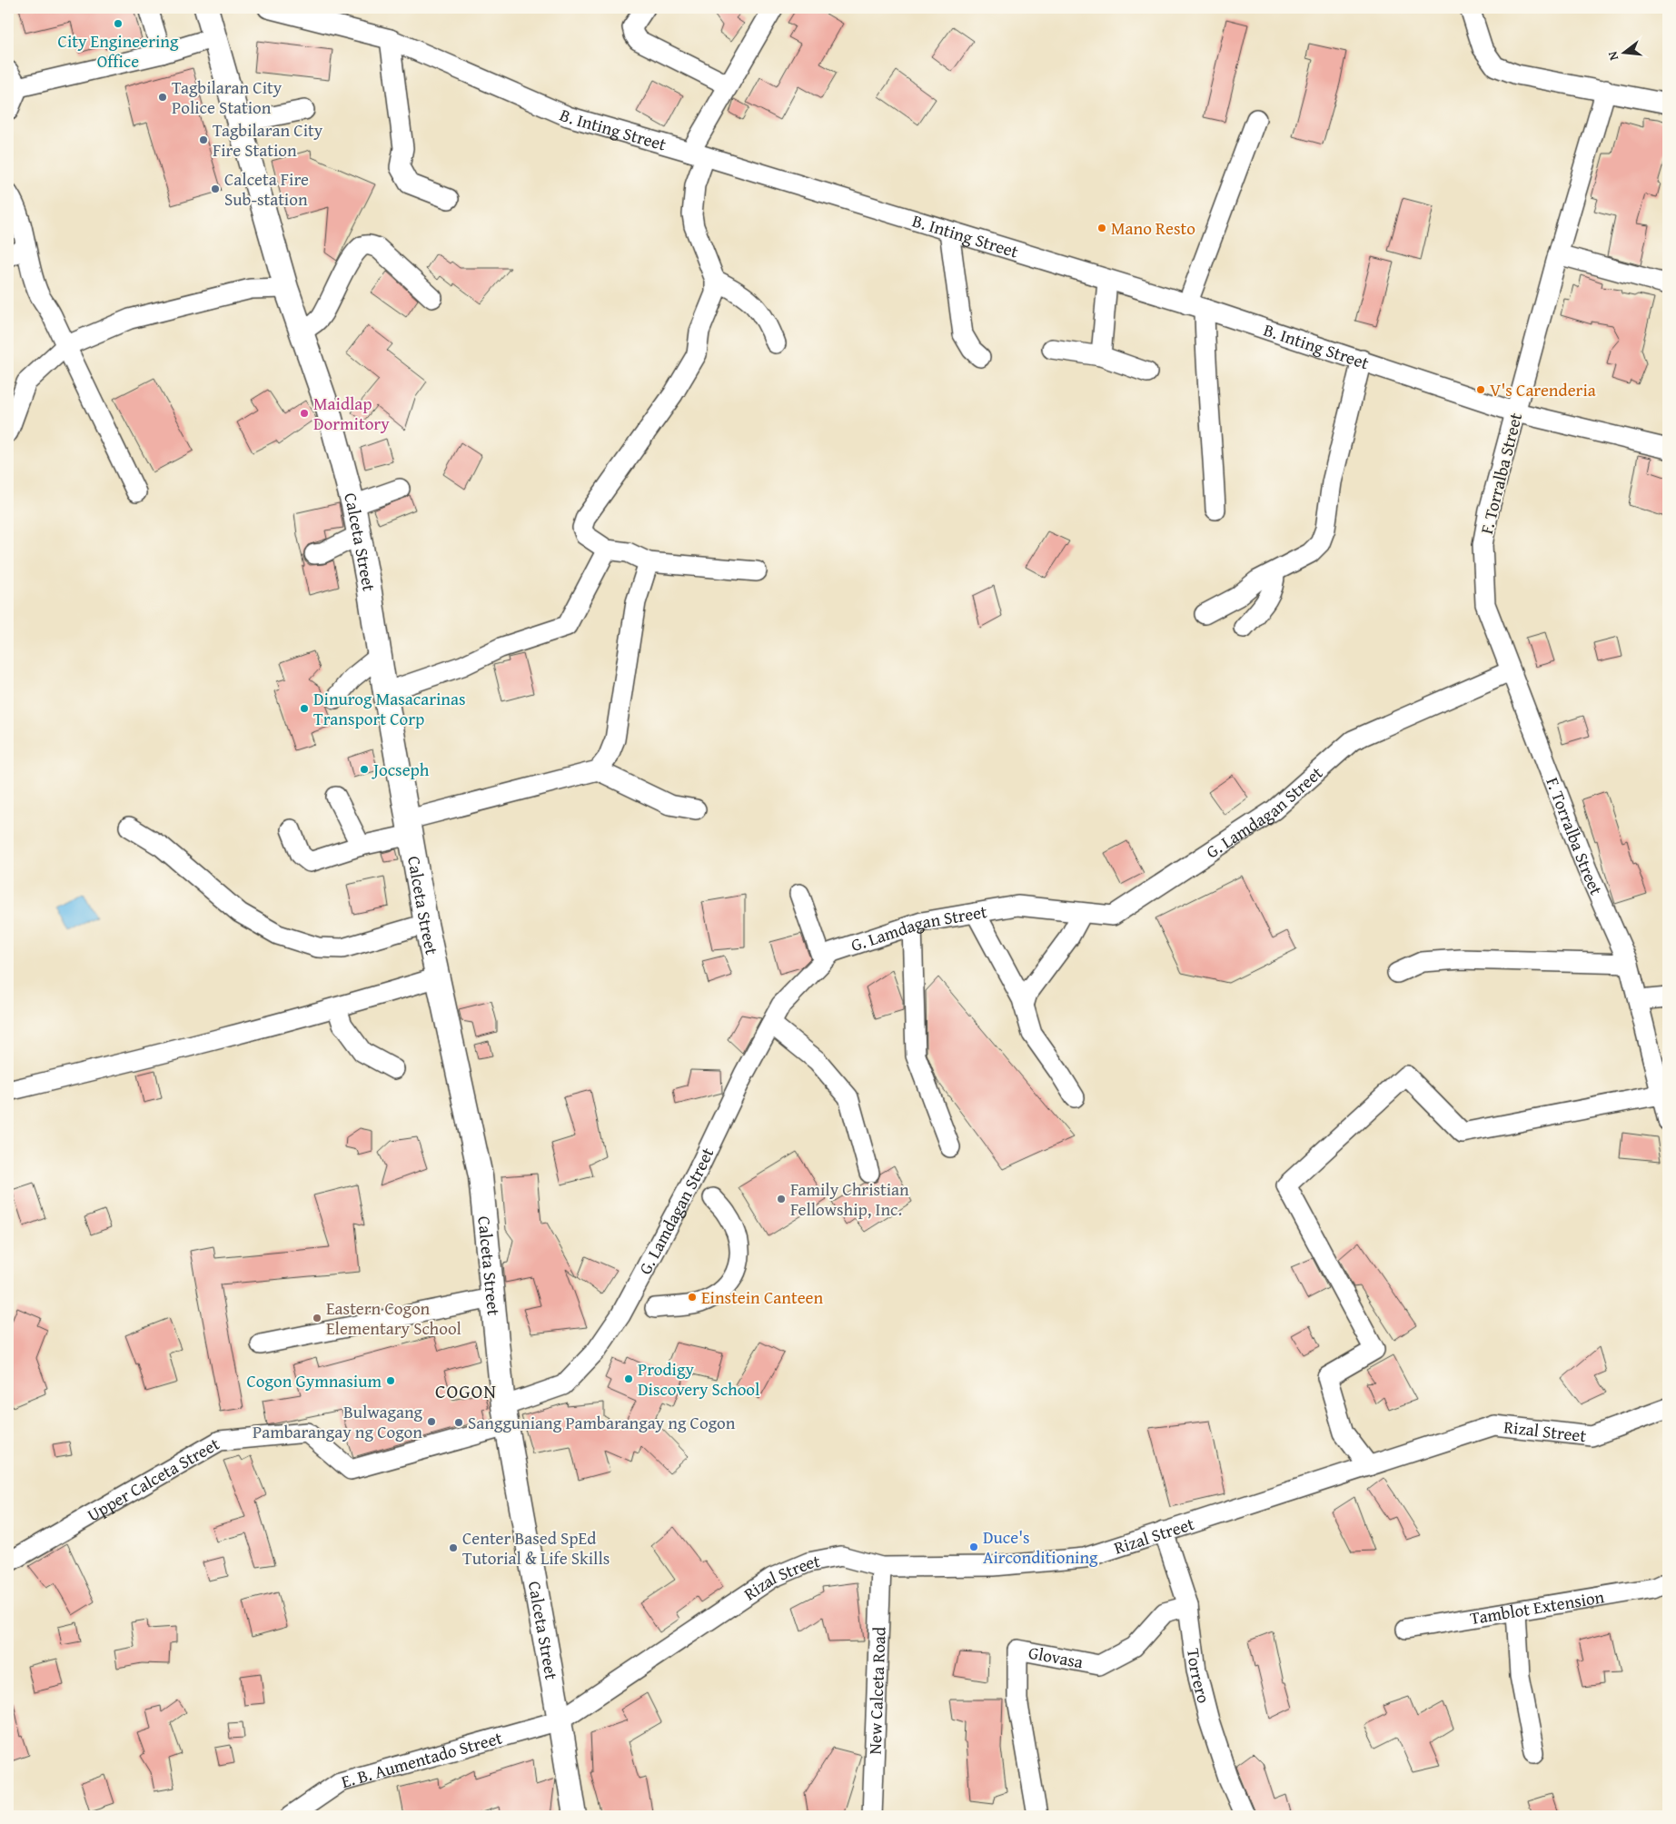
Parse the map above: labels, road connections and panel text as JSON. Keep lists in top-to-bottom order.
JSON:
{
  "streets": {
    "main road": ["Calceta Street"],
    "street": [
      "B. Inting Street",
      "F. Torralba Street",
      "G. Lamdagan Street",
      "Rizal Street",
      "Upper Calceta Street",
      "Tamblot Extension",
      "Glovasa",
      "Torrero",
      "New Calceta Road",
      "E. B. Aumentado Street"
    ]
  },
  "crossings": [
    ["B. Inting Street", "F. Torralba Street"],
    ["F. Torralba Street", "G. Lamdagan Street"],
    ["Calceta Street", "G. Lamdagan Street"],
    ["Calceta Street", "Rizal Street"],
    ["Calceta Street", "Upper Calceta Street"],
    ["Calceta Street", "E. B. Aumentado Street"],
    ["G. Lamdagan Street", "Upper Calceta Street"],
    ["Rizal Street", "Torrero"],
    ["Rizal Street", "New Calceta Road"],
    ["Rizal Street", "E. B. Aumentado Street"],
    ["Glovasa", "Torrero"]
  ],
  "districts": ["COGON"],
  "places": [
    "City Engineering Office",
    "Tagbilaran City Police Station",
    "Tagbilaran City Fire Station",
    "Calceta Fire Sub-station",
    "Mano Resto",
    "V's Carenderia",
    "Maidlap Dormitory",
    "Dinurog Masacarinas Transport Corp",
    "Jocseph",
    "Family Christian Fellowship, Inc.",
    "Einstein Canteen",
    "Eastern Cogon Elementary School",
    "Prodigy Discovery School",
    "Cogon Gymnasium",
    "Bulwagang Pambarangay ng Cogon",
    "Sangguniang Pambarangay ng Cogon",
    "Duce's Airconditioning",
    "Center Based SpEd Tutorial & Life Skills"
  ],
  "north": "left"
}
